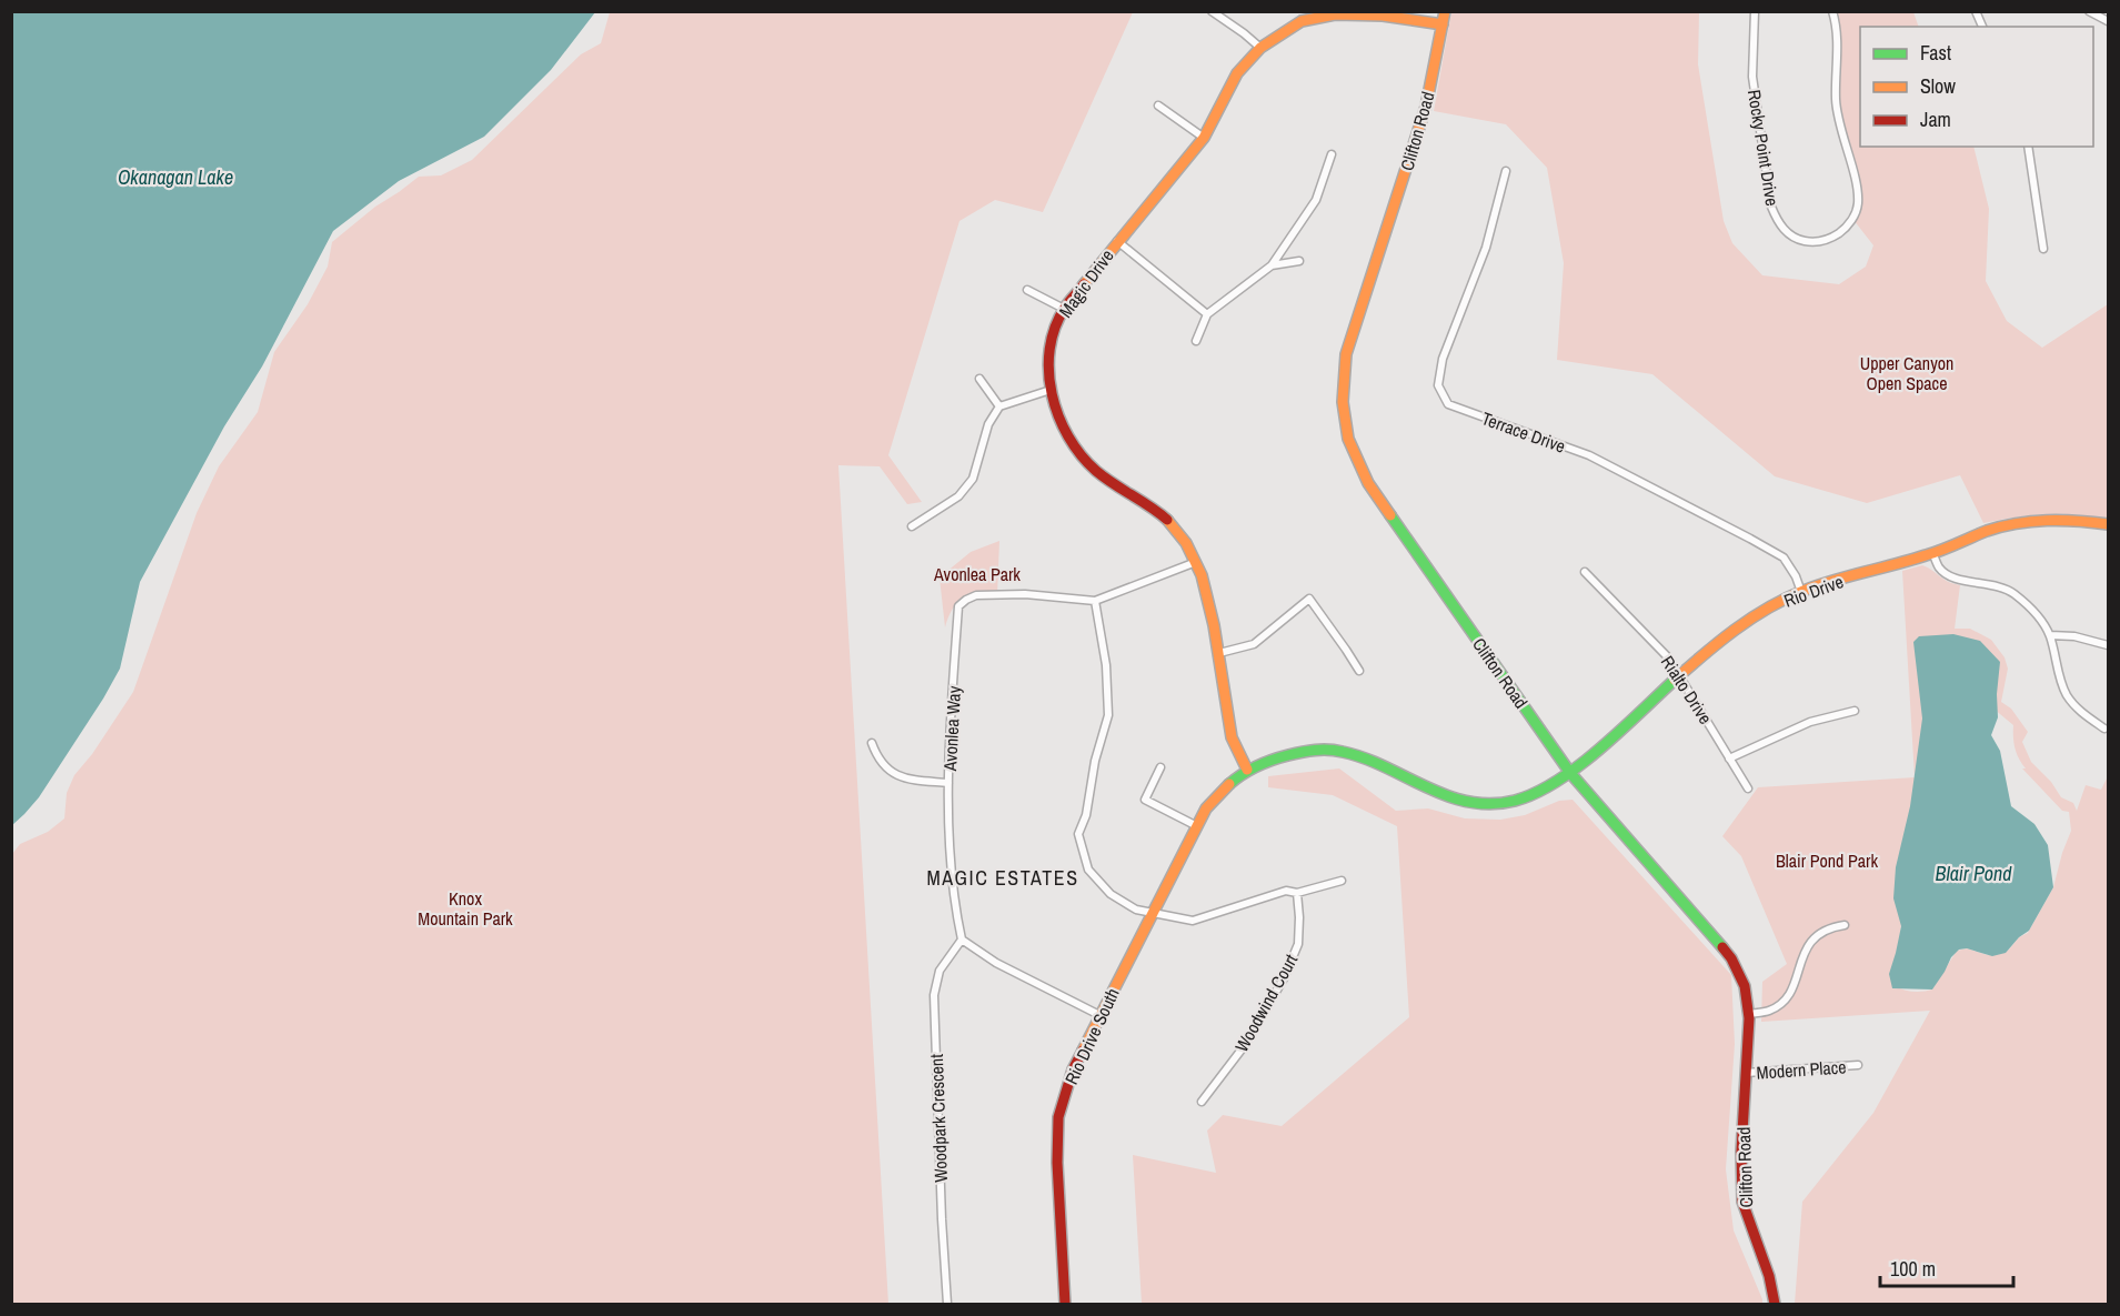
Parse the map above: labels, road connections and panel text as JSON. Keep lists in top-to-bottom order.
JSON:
{
  "streets": {
    "street": [
      "Clifton Road",
      "Rocky Point Drive",
      "Magic Drive",
      "Terrace Drive",
      "Rio Drive",
      "Rialto Drive",
      "Avonlea Way",
      "Woodwind Court",
      "Rio Drive South",
      "Modern Place",
      "Woodpark Crescent"
    ]
  },
  "crossings": [
    ["Clifton Road", "Magic Drive"],
    ["Clifton Road", "Rio Drive"],
    ["Clifton Road", "Rio Drive South"],
    ["Clifton Road", "Modern Place"],
    ["Magic Drive", "Avonlea Way"],
    ["Magic Drive", "Rio Drive South"],
    ["Terrace Drive", "Rio Drive"],
    ["Rio Drive", "Rialto Drive"],
    ["Rio Drive", "Rio Drive South"],
    ["Avonlea Way", "Woodpark Crescent"]
  ],
  "districts": ["MAGIC ESTATES"],
  "water": ["Okanagan Lake", "Blair Pond"],
  "parks": [
    "Upper Canyon Open Space",
    "Avonlea Park",
    "Blair Pond Park",
    "Knox Mountain Park"
  ],
  "legend": ["Fast", "Slow", "Jam"],
  "scale_bar": "100 m"
}
